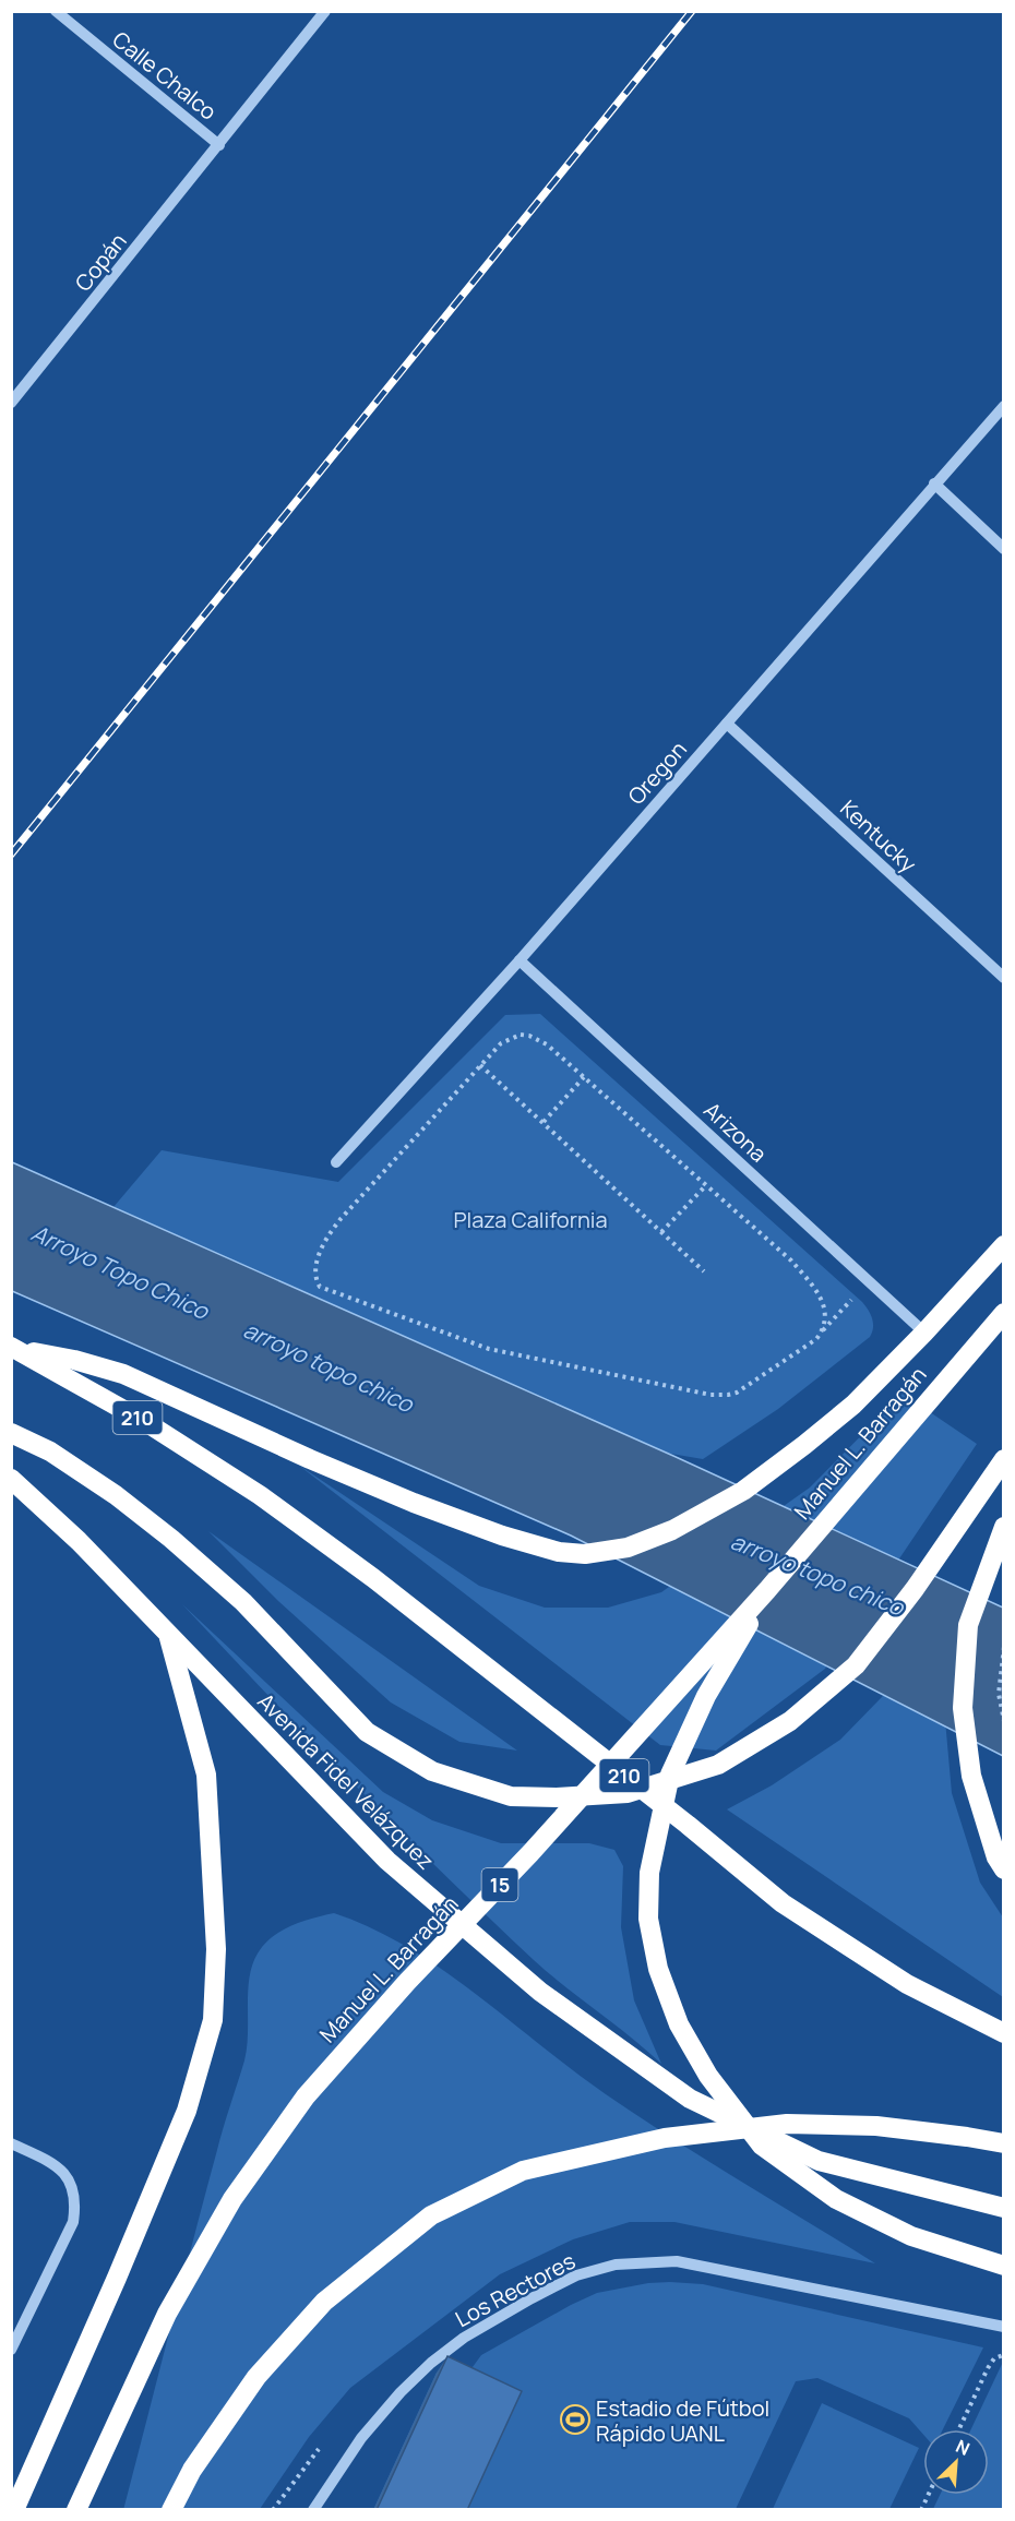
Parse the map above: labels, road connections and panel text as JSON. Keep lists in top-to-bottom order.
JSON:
{
  "streets": {
    "highway": [
      "210",
      "Manuel L. Barragán",
      "Avenida Fidel Velázquez",
      "15"
    ],
    "street": [
      "Calle Chalco",
      "Copán",
      "Oregon",
      "Kentucky",
      "Arizona",
      "Los Rectores"
    ]
  },
  "crossings": [
    ["Calle Chalco", "Copán"],
    ["Oregon", "Kentucky"],
    ["Oregon", "Arizona"]
  ],
  "water": ["Arroyo Topo Chico", "arroyo topo chico"],
  "parks": ["Plaza California"],
  "places": {
    "sports": ["Estadio de Fútbol Rápido UANL"]
  },
  "north": "top right"
}
